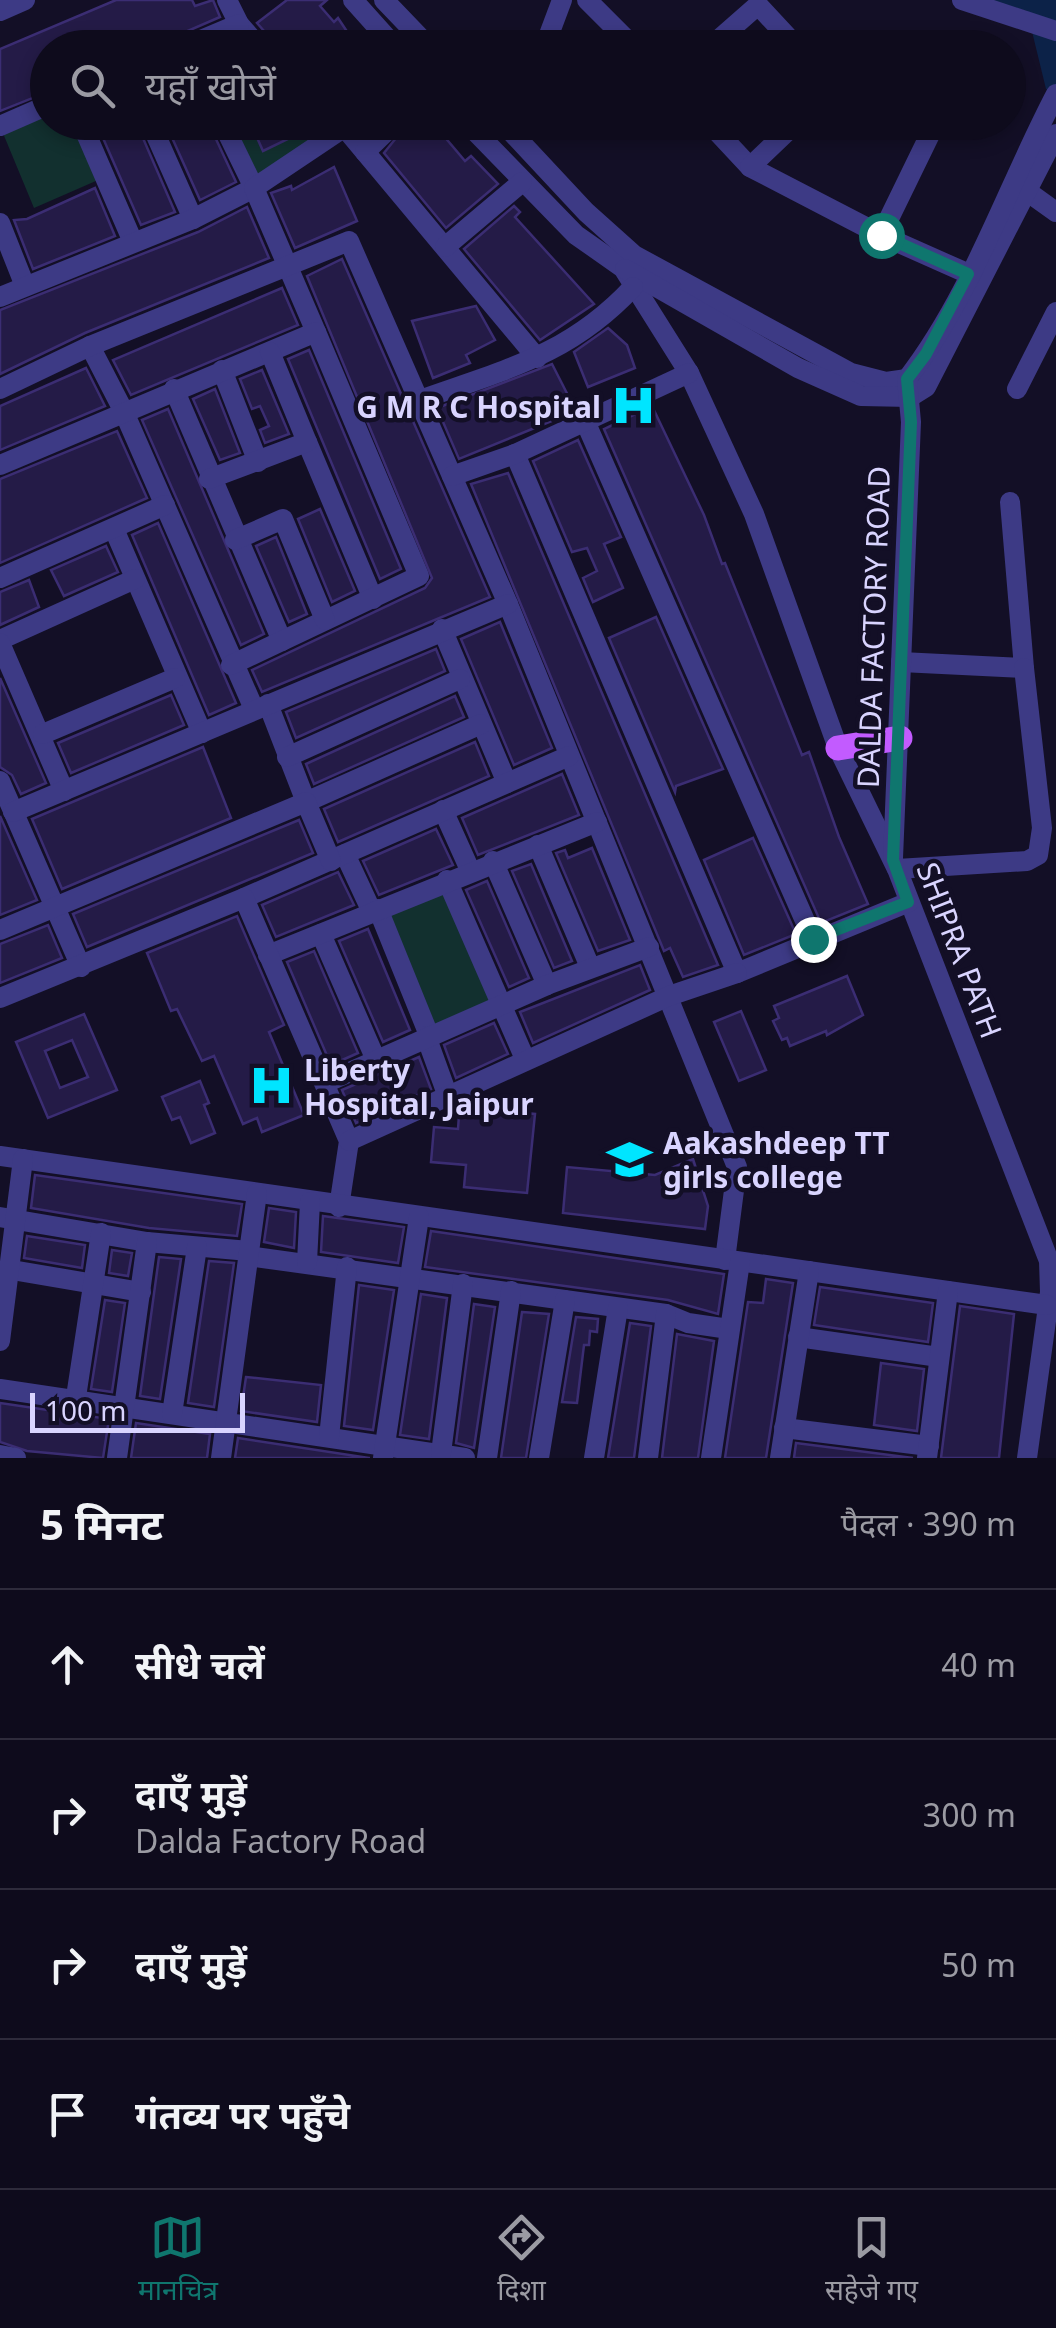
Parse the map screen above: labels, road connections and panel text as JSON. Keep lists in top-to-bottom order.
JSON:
{
  "streets": {
    "street": ["DALDA FACTORY ROAD", "SHIPRA PATH"]
  },
  "crossings": [
    ["DALDA FACTORY ROAD", "SHIPRA PATH"]
  ],
  "places": {
    "hospital": ["G M R C Hospital", "Liberty Hospital, Jaipur"],
    "school or university": ["Aakashdeep TT girls college"]
  },
  "scale_bar": "100 m",
  "page": {
    "search": "यहाँ खोजें",
    "scale": "100 m",
    "heading": ["5 मिनट", "पैदल · 390 m"],
    "list": [
      ["सीधे चलें", "40 m"],
      ["दाएँ मुड़ें", "Dalda Factory Road", "300 m"],
      ["दाएँ मुड़ें", "50 m"],
      "गंतव्य पर पहुँचे"
    ],
    "nav": ["मानचित्र", "दिशा", "सहेजे गए"]
  }
}
